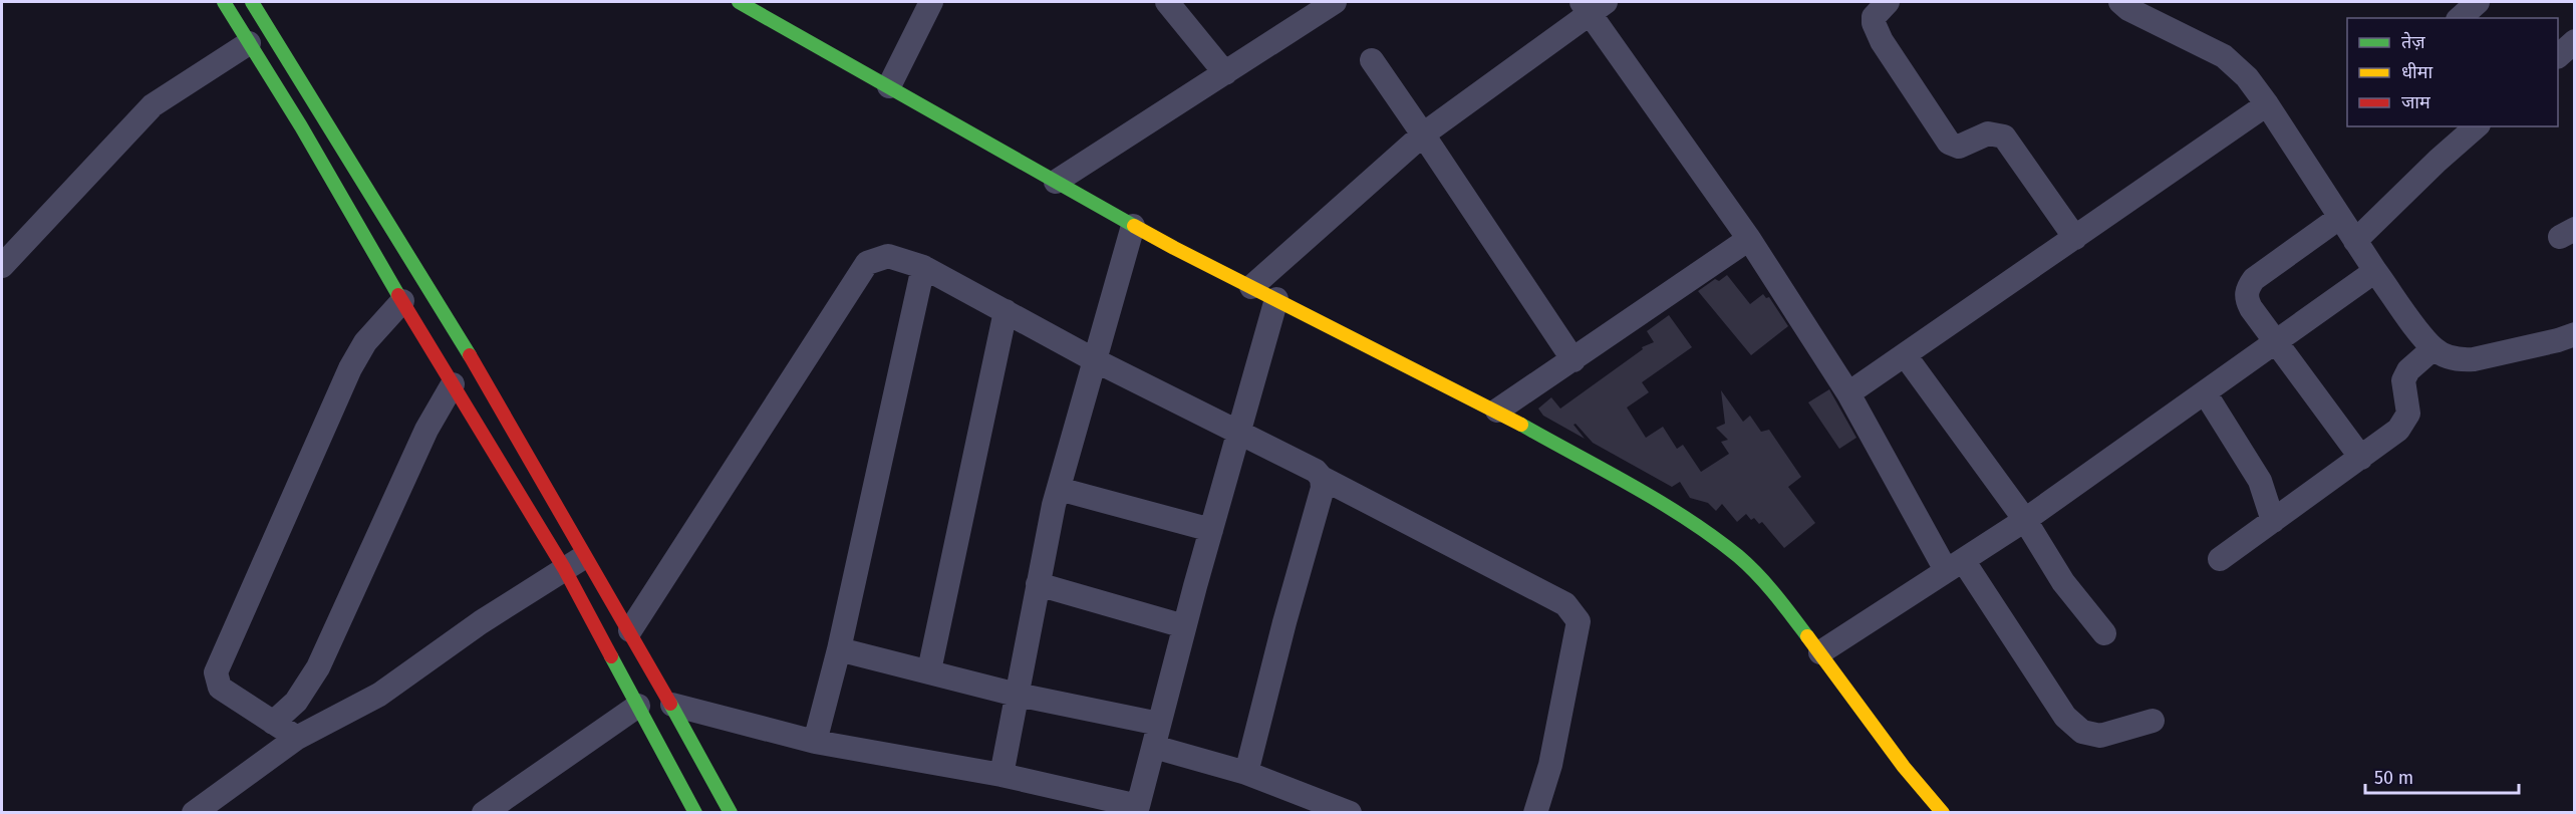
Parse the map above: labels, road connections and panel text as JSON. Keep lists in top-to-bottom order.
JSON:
{
  "legend": ["तेज़", "धीमा", "जाम"],
  "scale_bar": "50 m"
}
